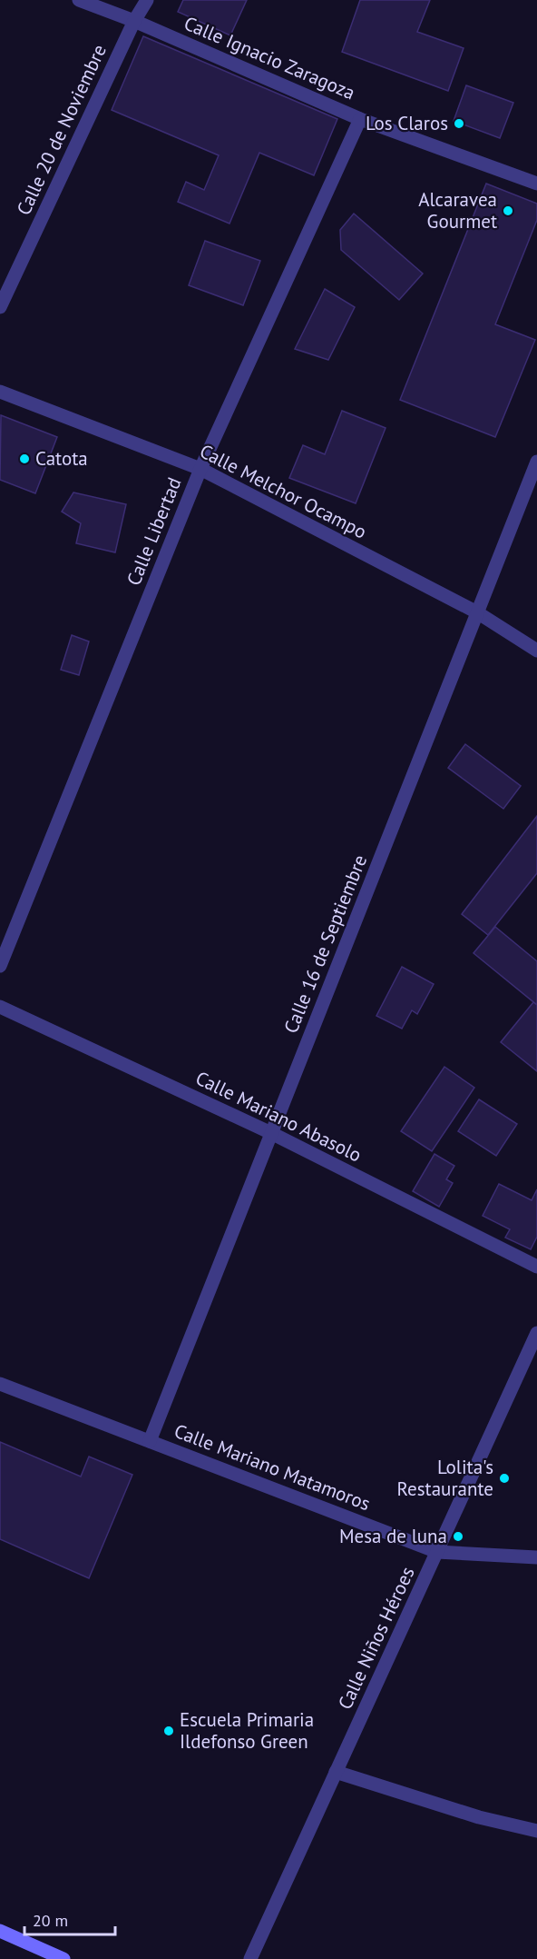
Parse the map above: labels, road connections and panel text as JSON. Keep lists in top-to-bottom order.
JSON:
{
  "streets": {
    "street": [
      "Calle Ignacio Zaragoza",
      "Calle 20 de Noviembre",
      "Calle Melchor Ocampo",
      "Calle Libertad",
      "Calle 16 de Septiembre",
      "Calle Mariano Abasolo",
      "Calle Mariano Matamoros",
      "Calle Niños Héroes"
    ]
  },
  "crossings": [
    ["Calle Ignacio Zaragoza", "Calle 20 de Noviembre"],
    ["Calle Ignacio Zaragoza", "Calle Libertad"],
    ["Calle Melchor Ocampo", "Calle Libertad"],
    ["Calle Melchor Ocampo", "Calle 16 de Septiembre"],
    ["Calle 16 de Septiembre", "Calle Mariano Abasolo"],
    ["Calle 16 de Septiembre", "Calle Mariano Matamoros"],
    ["Calle Mariano Matamoros", "Calle Niños Héroes"]
  ],
  "places": [
    "Los Claros",
    "Alcaravea Gourmet",
    "Catota",
    "Lolita's Restaurante",
    "Mesa de luna",
    "Escuela Primaria Ildefonso Green"
  ],
  "scale_bar": "20 m"
}
